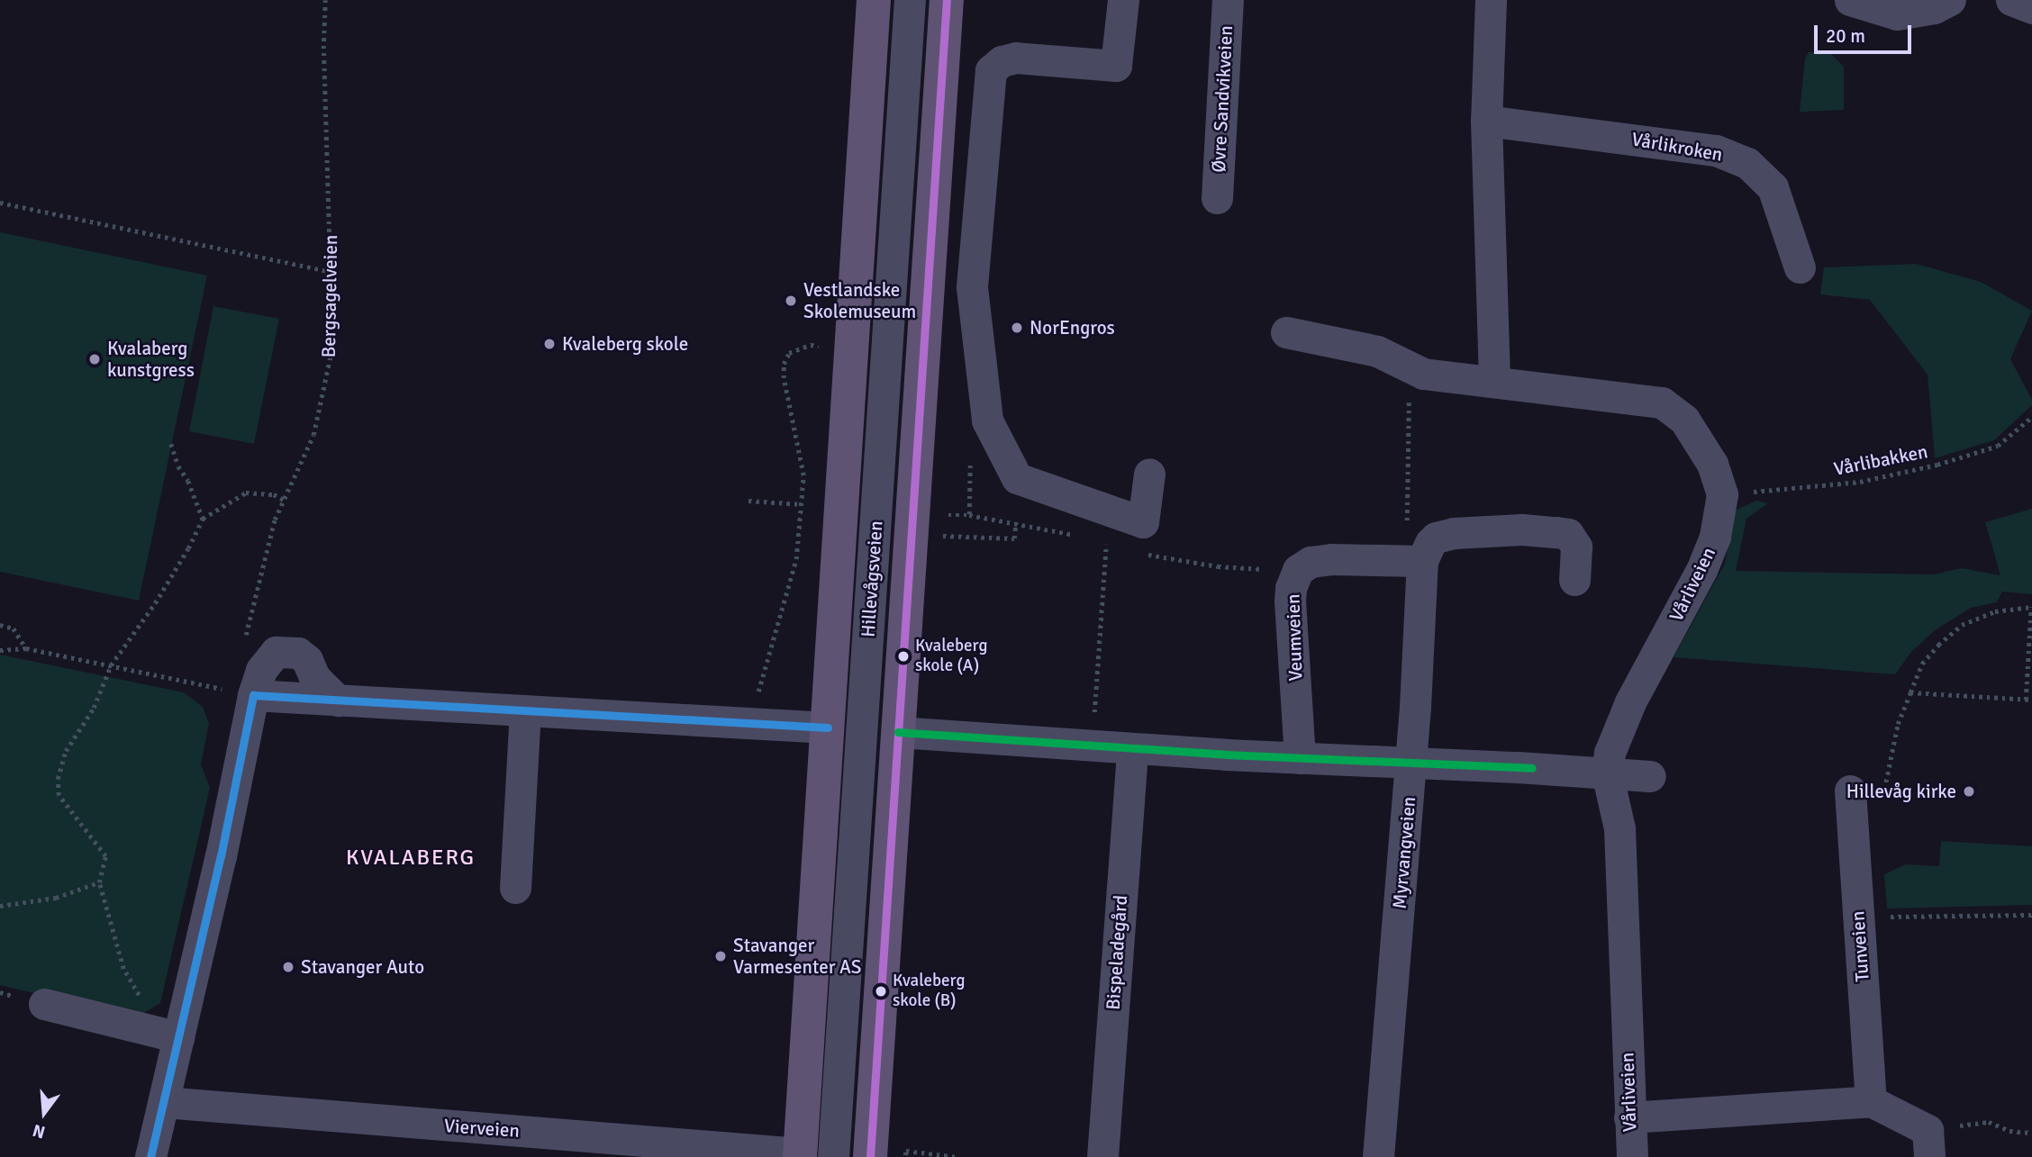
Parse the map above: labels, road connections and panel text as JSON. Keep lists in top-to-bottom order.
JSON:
{
  "streets": {
    "main road": ["Hillevågsveien"],
    "street": [
      "Øvre Sandvikveien",
      "Vårlikroken",
      "Vårliveien",
      "Veumveien",
      "Myrvangveien",
      "Tunveien",
      "Bispeladegård",
      "Vierveien"
    ],
    "path": ["Bergsagelveien", "Vårlibakken"]
  },
  "crossings": [
    ["Vårlibakken", "Vårliveien"],
    ["Hillevågsveien", "Vierveien"],
    ["Veumveien", "Myrvangveien"]
  ],
  "districts": ["KVALABERG"],
  "places": [
    "Vestlandske Skolemuseum",
    "NorEngros",
    "Kvaleberg skole",
    "Kvalaberg kunstgress",
    "Kvaleberg skole (A)",
    "Hillevåg kirke",
    "Stavanger Varmesenter AS",
    "Stavanger Auto",
    "Kvaleberg skole (B)"
  ],
  "scale_bar": "20 m",
  "north": "bottom"
}
